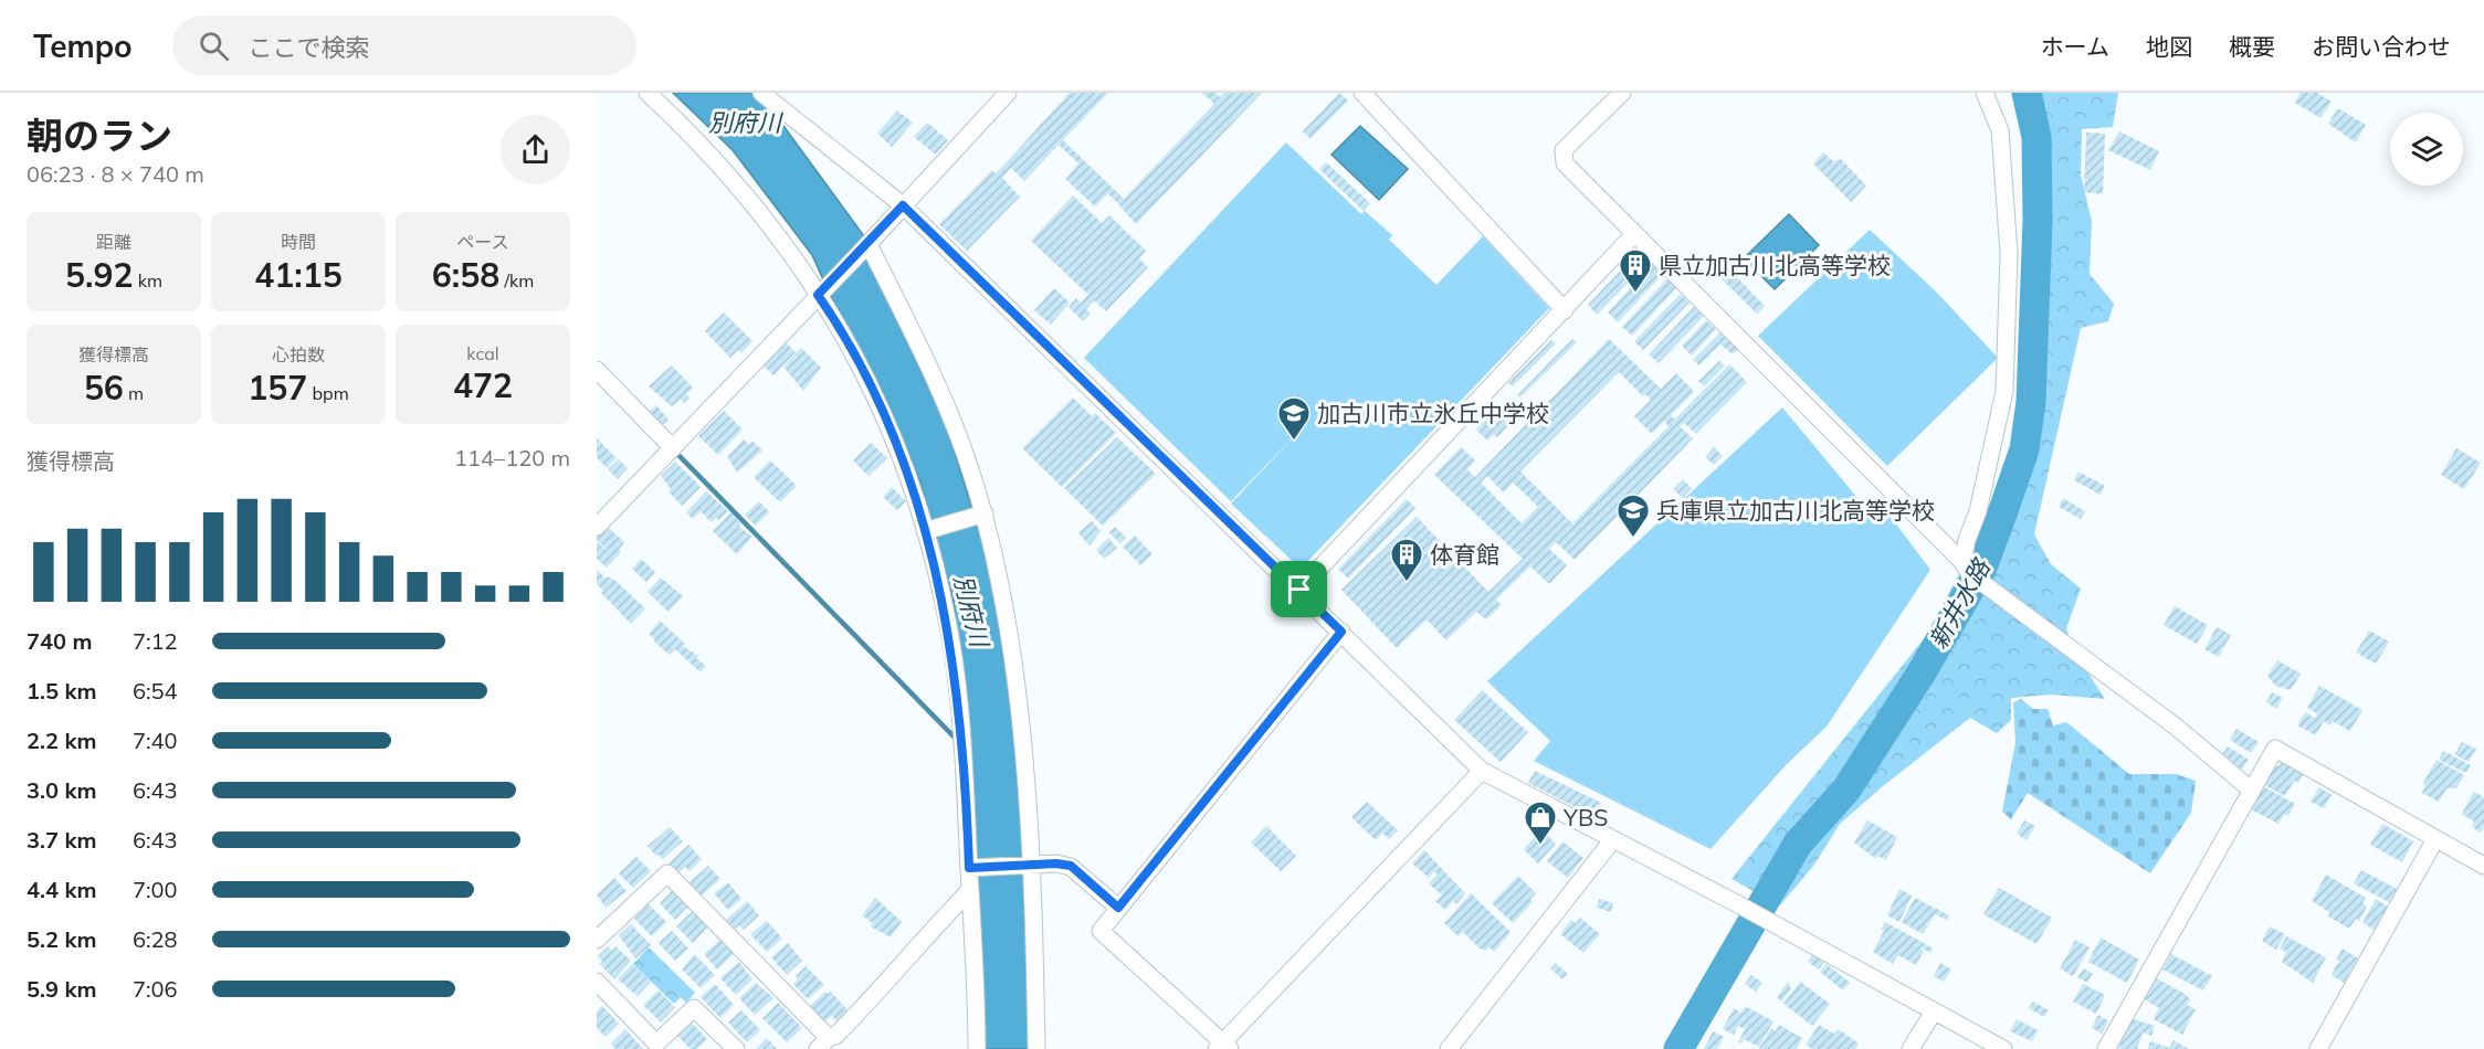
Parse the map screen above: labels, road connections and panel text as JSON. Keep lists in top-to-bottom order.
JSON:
{
  "water": ["別府川", "新井水路"],
  "places": {
    "building": ["県立加古川北高等学校", "体育館"],
    "school or university": ["加古川市立氷丘中学校", "兵庫県立加古川北高等学校"],
    "shop": ["YBS"]
  },
  "page": {
    "header": "Tempo",
    "search": "ここで検索",
    "nav": [
      "ホーム",
      "地図",
      "概要",
      "お問い合わせ"
    ],
    "heading": ["朝のラン", "06:23 · 8 × 740 m"],
    "stats": [
      ["距離", "5.92 km"],
      ["時間", "41:15"],
      ["ペース", "6:58 /km"],
      ["獲得標高", "56 m"],
      ["心拍数", "157 bpm"],
      ["kcal", "472"]
    ],
    "chart": ["獲得標高", "114–120 m"],
    "list": [
      {
        "name": "740 m",
        "note": "7:12"
      },
      {
        "name": "1.5 km",
        "note": "6:54"
      },
      {
        "name": "2.2 km",
        "note": "7:40"
      },
      {
        "name": "3.0 km",
        "note": "6:43"
      },
      {
        "name": "3.7 km",
        "note": "6:43"
      },
      {
        "name": "4.4 km",
        "note": "7:00"
      },
      {
        "name": "5.2 km",
        "note": "6:28"
      },
      {
        "name": "5.9 km",
        "note": "7:06"
      }
    ]
  }
}
